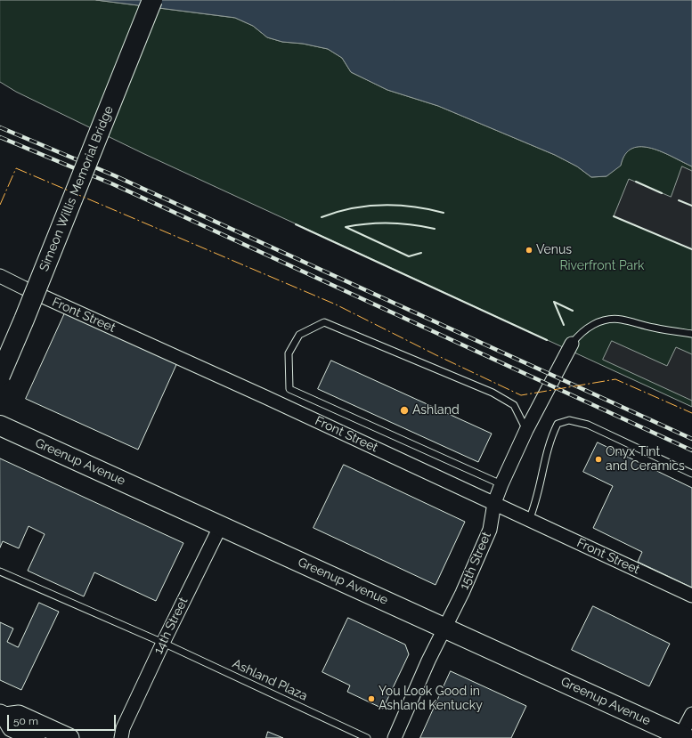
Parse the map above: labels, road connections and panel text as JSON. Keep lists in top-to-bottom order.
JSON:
{
  "streets": {
    "highway": ["Simeon Willis Memorial Bridge", "Greenup Avenue"],
    "street": ["Front Street", "15th Street", "14th Street"],
    "lane": ["Ashland Plaza"]
  },
  "crossings": [
    ["Front Street", "15th Street"],
    ["Greenup Avenue", "15th Street"],
    ["Greenup Avenue", "14th Street"],
    ["14th Street", "Ashland Plaza"]
  ],
  "parks": ["Riverfront Park"],
  "places": [
    "Venus",
    "Ashland",
    "Onyx Tint and Ceramics",
    "You Look Good in Ashland Kentucky"
  ],
  "scale_bar": "50 m"
}
